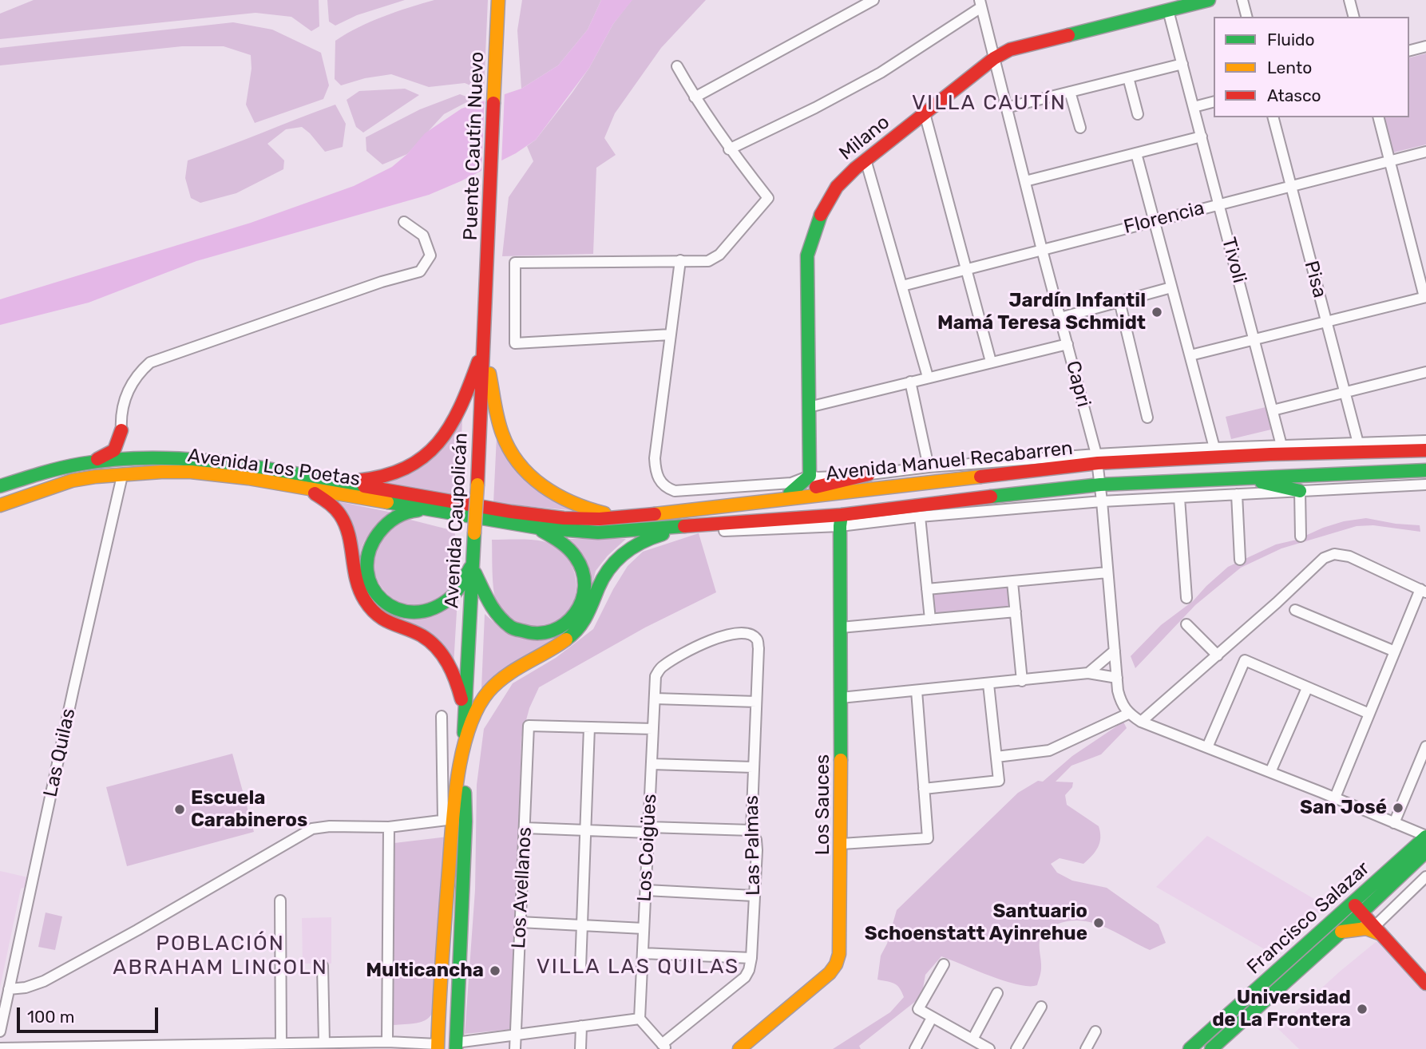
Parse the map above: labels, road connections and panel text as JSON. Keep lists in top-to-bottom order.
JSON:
{
  "streets": {
    "main road": [
      "Milano",
      "Puente Cautín Nuevo",
      "Avenida Manuel Recabarren",
      "Avenida Los Poetas",
      "Avenida Caupolicán",
      "Los Sauces",
      "Francisco Salazar"
    ],
    "street": [
      "Florencia",
      "Tivoli",
      "Pisa",
      "Capri",
      "Las Quilas",
      "Las Palmas",
      "Los Coigües",
      "Los Avellanos"
    ]
  },
  "crossings": [
    ["Milano", "Tivoli"],
    ["Milano", "Capri"],
    ["Milano", "Avenida Manuel Recabarren"],
    ["Puente Cautín Nuevo", "Avenida Caupolicán"],
    ["Florencia", "Tivoli"],
    ["Florencia", "Pisa"],
    ["Florencia", "Capri"],
    ["Tivoli", "Avenida Manuel Recabarren"],
    ["Pisa", "Avenida Manuel Recabarren"],
    ["Capri", "Avenida Manuel Recabarren"],
    ["Avenida Manuel Recabarren", "Avenida Los Poetas"],
    ["Avenida Manuel Recabarren", "Los Sauces"],
    ["Avenida Los Poetas", "Las Quilas"],
    ["Las Palmas", "Los Coigües"]
  ],
  "districts": ["VILLA CAUTÍN", "POBLACIÓN ABRAHAM LINCOLN", "VILLA LAS QUILAS"],
  "places": [
    "Jardín Infantil Mamá Teresa Schmidt",
    "San José",
    "Escuela Carabineros",
    "Santuario Schoenstatt Ayinrehue",
    "Multicancha",
    "Universidad de La Frontera"
  ],
  "legend": ["Fluido", "Lento", "Atasco"],
  "scale_bar": "100 m"
}
